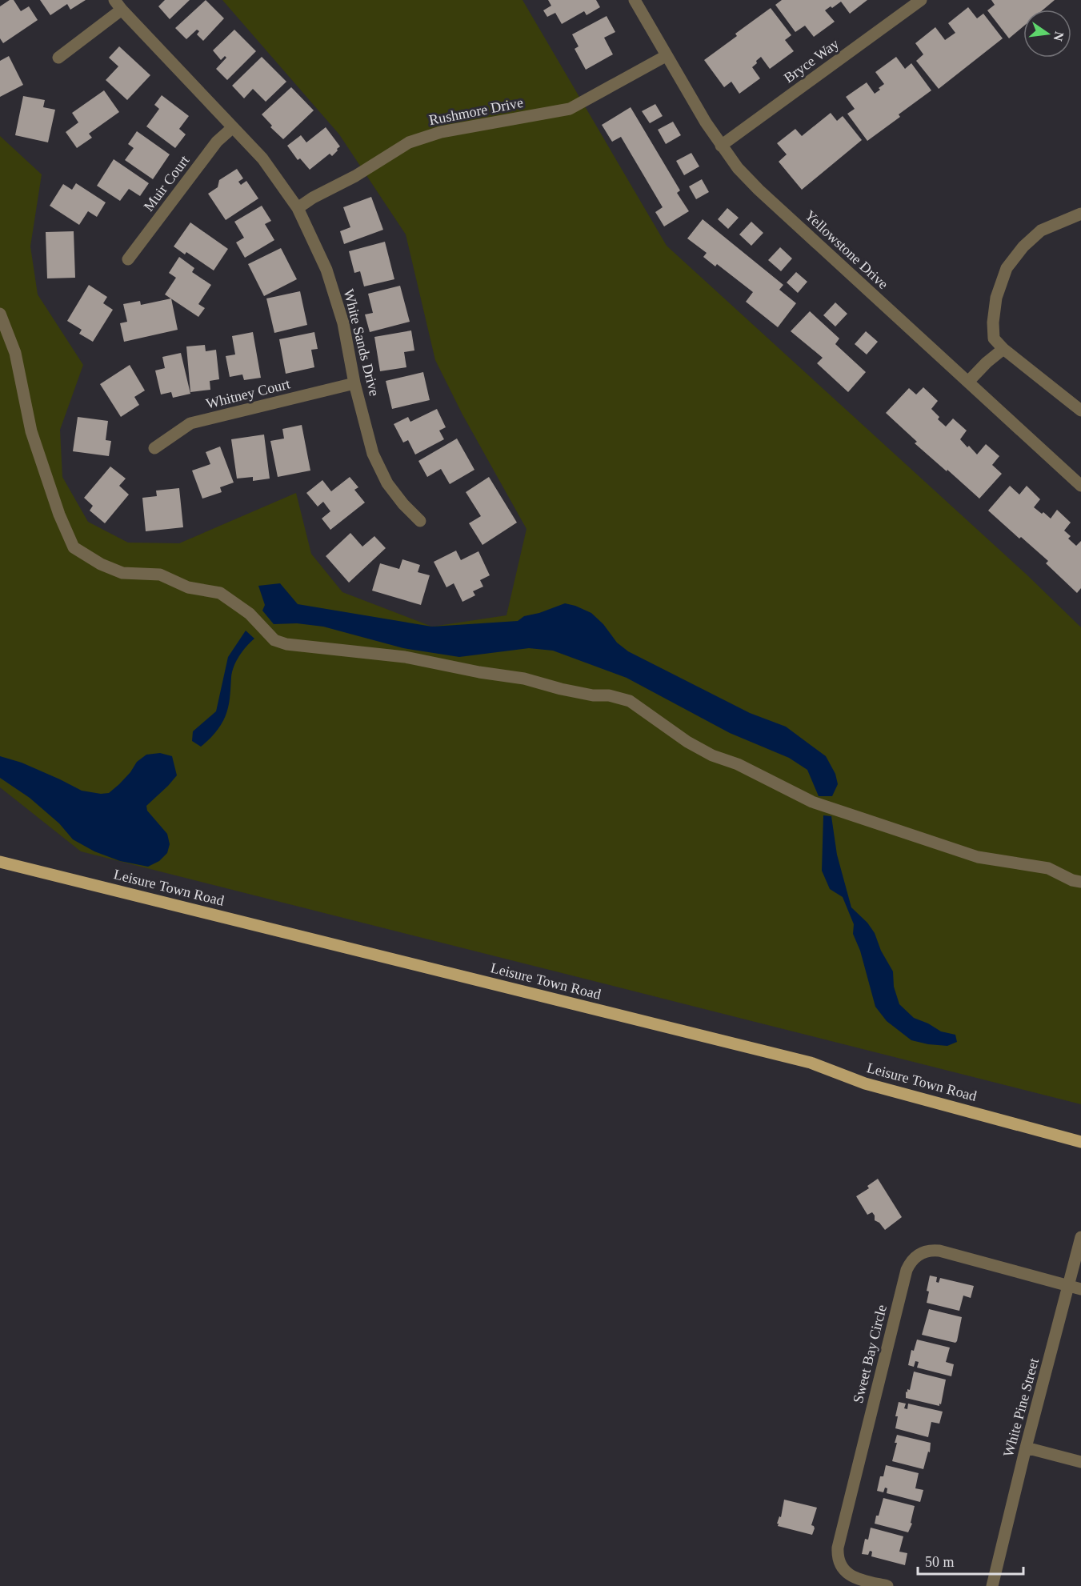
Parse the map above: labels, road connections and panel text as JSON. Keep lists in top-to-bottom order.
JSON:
{
  "streets": {
    "main road": ["Leisure Town Road"],
    "street": [
      "Bryce Way",
      "Rushmore Drive",
      "Muir Court",
      "Yellowstone Drive",
      "White Sands Drive",
      "Whitney Court",
      "Sweet Bay Circle",
      "White Pine Street"
    ]
  },
  "crossings": [
    ["Bryce Way", "Yellowstone Drive"],
    ["Rushmore Drive", "Yellowstone Drive"],
    ["Rushmore Drive", "White Sands Drive"],
    ["Muir Court", "White Sands Drive"],
    ["White Sands Drive", "Whitney Court"],
    ["Sweet Bay Circle", "White Pine Street"]
  ],
  "scale_bar": "50 m",
  "north": "right"
}
